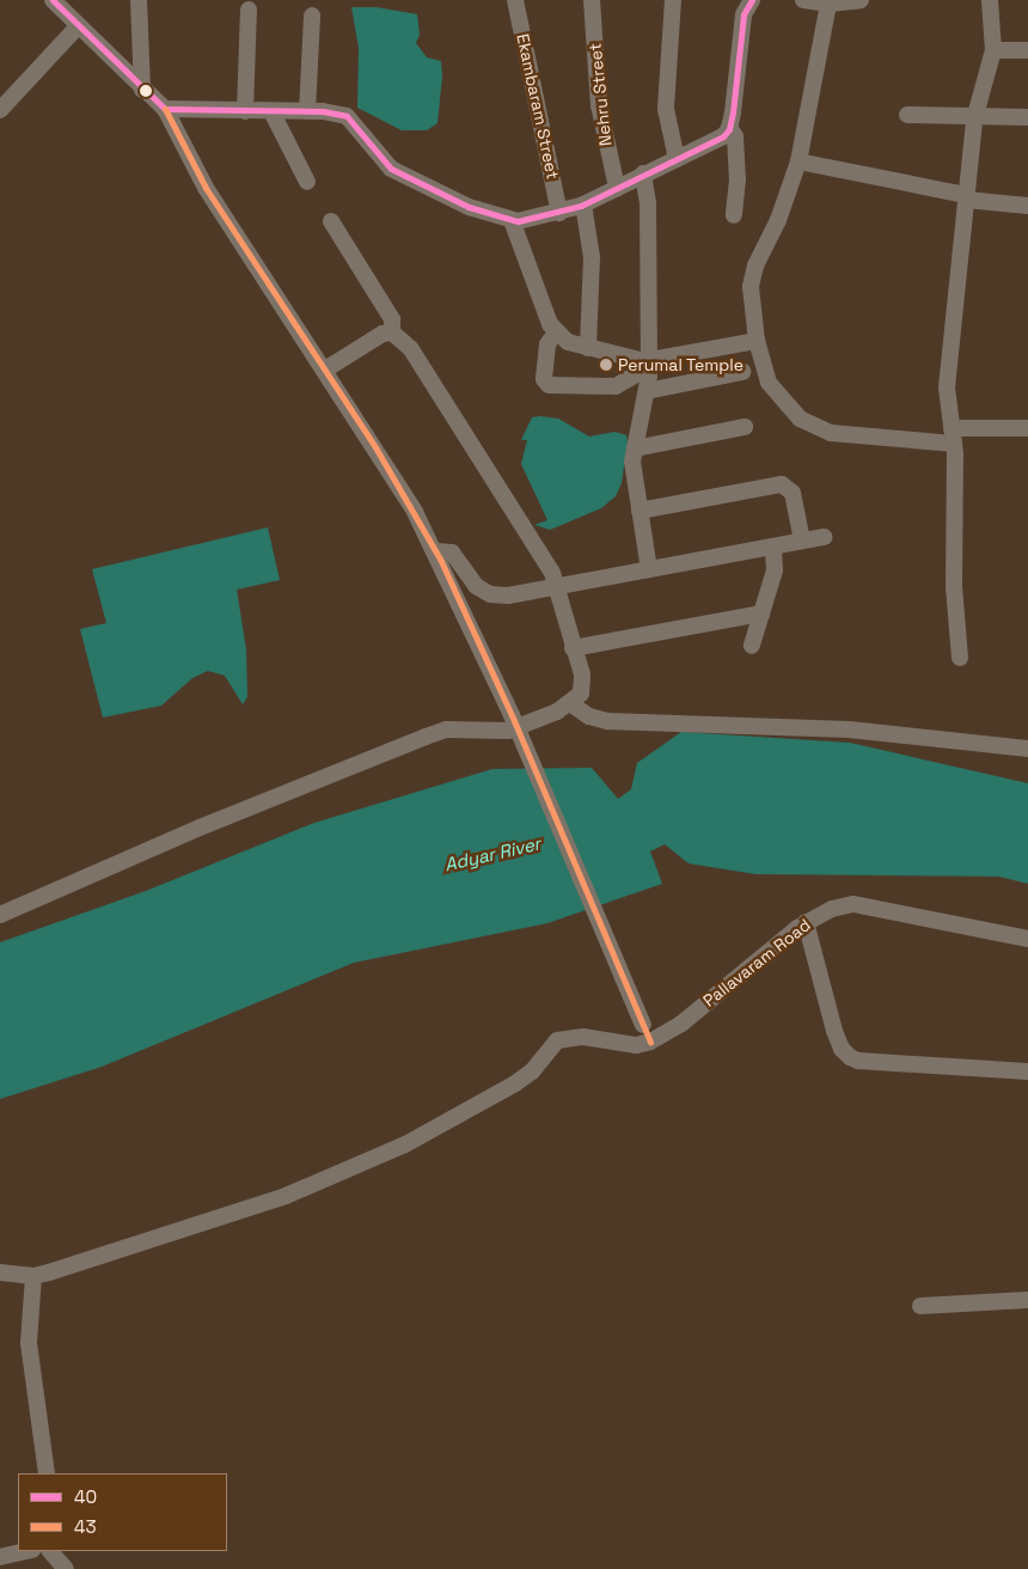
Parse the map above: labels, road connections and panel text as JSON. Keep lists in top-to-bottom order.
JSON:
{
  "streets": {
    "street": ["Nehru Street", "Ekambaram Street", "Pallavaram Road"]
  },
  "water": ["Adyar River"],
  "places": ["Perumal Temple"],
  "lines": ["transit line 40", "transit line 43"],
  "legend": ["40", "43"]
}
